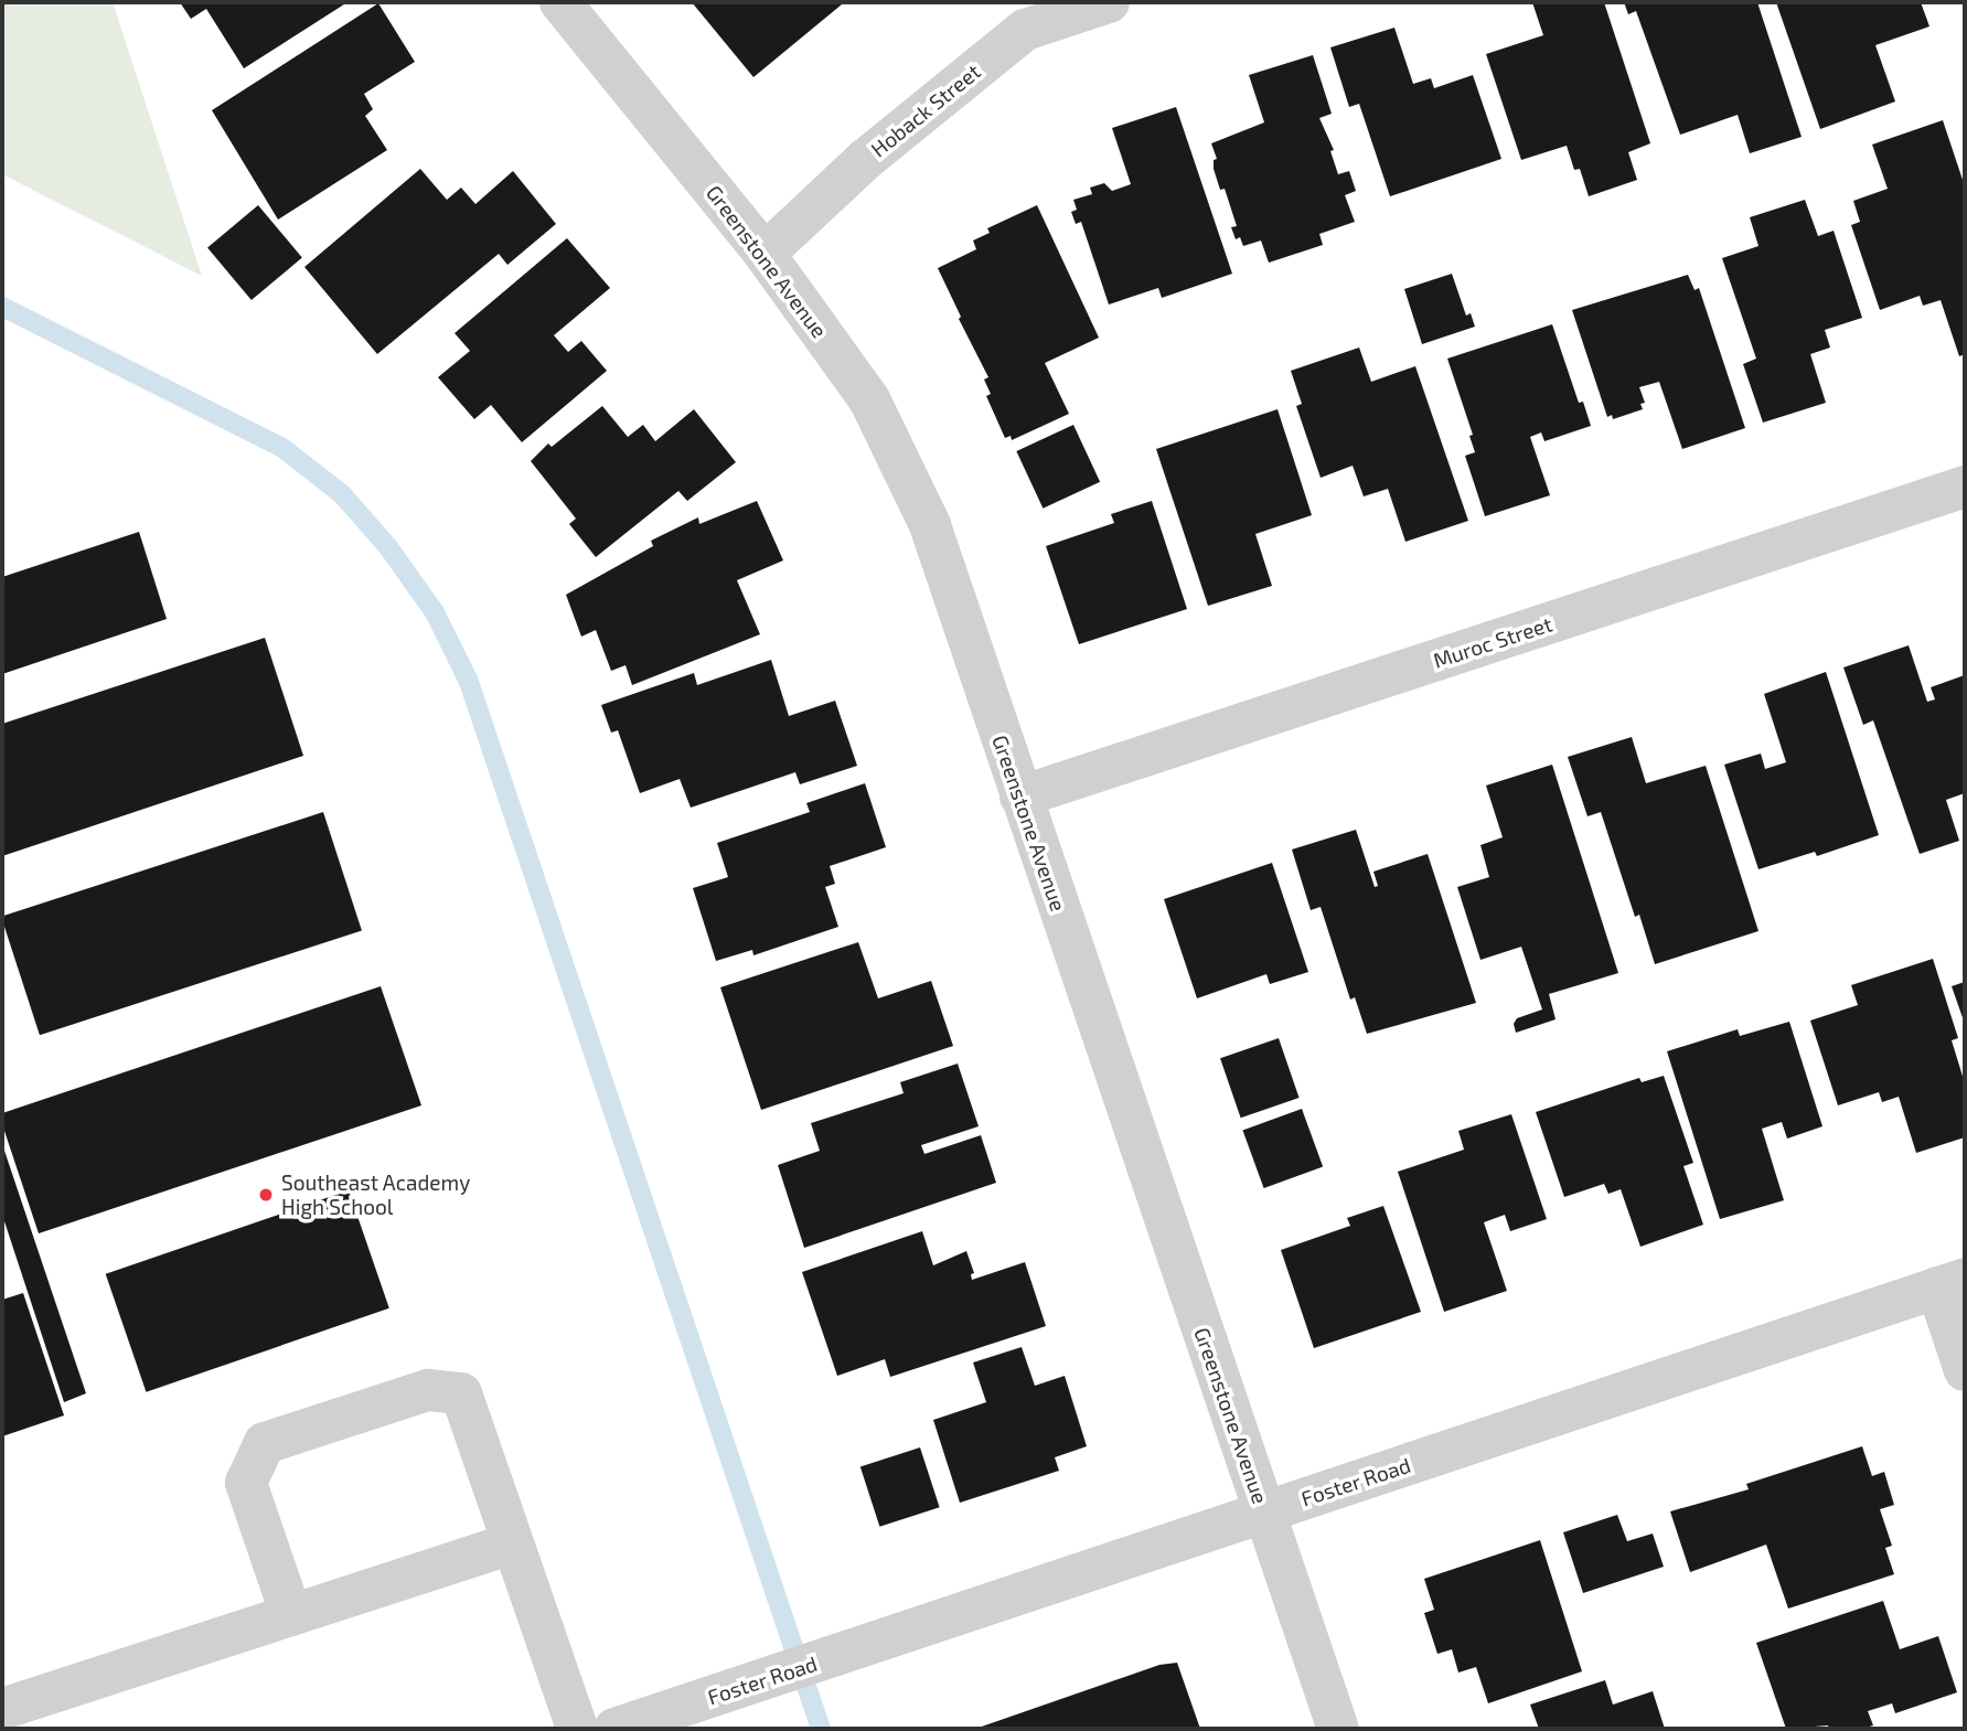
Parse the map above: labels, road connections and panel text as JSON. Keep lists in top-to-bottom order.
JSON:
{
  "streets": {
    "street": [
      "Hoback Street",
      "Greenstone Avenue",
      "Muroc Street",
      "Foster Road"
    ]
  },
  "crossings": [
    ["Hoback Street", "Greenstone Avenue"],
    ["Greenstone Avenue", "Muroc Street"],
    ["Greenstone Avenue", "Foster Road"]
  ],
  "places": ["Southeast Academy High School"]
}
